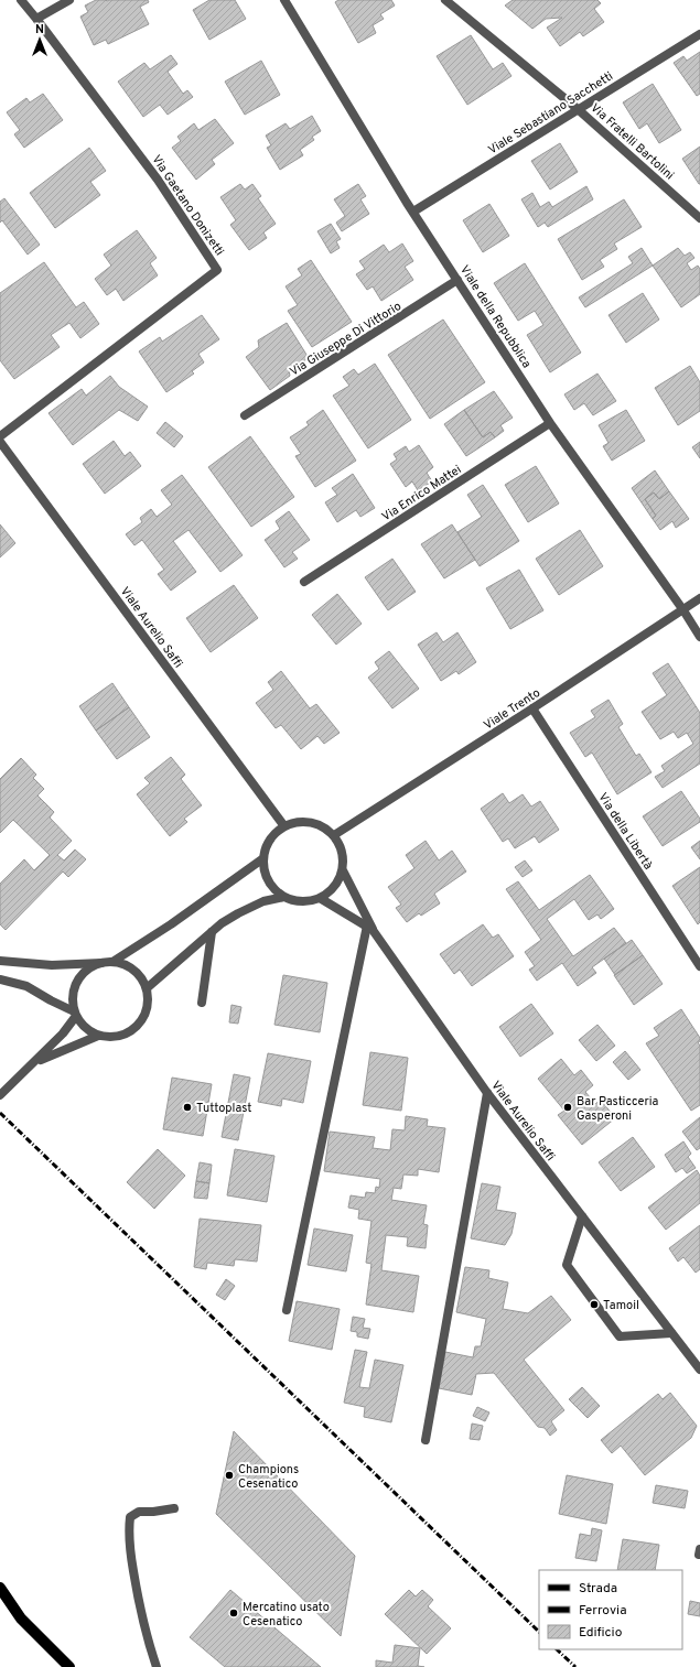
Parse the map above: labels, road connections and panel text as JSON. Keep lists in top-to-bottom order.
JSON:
{
  "streets": {
    "street": [
      "Viale Sebastiano Sacchetti",
      "Via Fratelli Bartolini",
      "Via Gaetano Donizetti",
      "Viale della Repubblica",
      "Via Giuseppe Di Vittorio",
      "Via Enrico Mattei",
      "Viale Aurelio Saffi",
      "Viale Trento",
      "Via della Libertà"
    ]
  },
  "crossings": [
    ["Viale Sebastiano Sacchetti", "Via Fratelli Bartolini"],
    ["Viale Sebastiano Sacchetti", "Viale della Repubblica"],
    ["Viale della Repubblica", "Via Giuseppe Di Vittorio"],
    ["Viale della Repubblica", "Via Enrico Mattei"],
    ["Viale della Repubblica", "Viale Trento"],
    ["Viale Aurelio Saffi", "Viale Trento"],
    ["Viale Trento", "Via della Libertà"]
  ],
  "places": [
    "Tuttoplast",
    "Bar Pasticceria Gasperoni",
    "Tamoil",
    "Champions Cesenatico",
    "Mercatino usato Cesenatico"
  ],
  "legend": ["Strada", "Ferrovia", "Edificio"],
  "north": "top"
}
